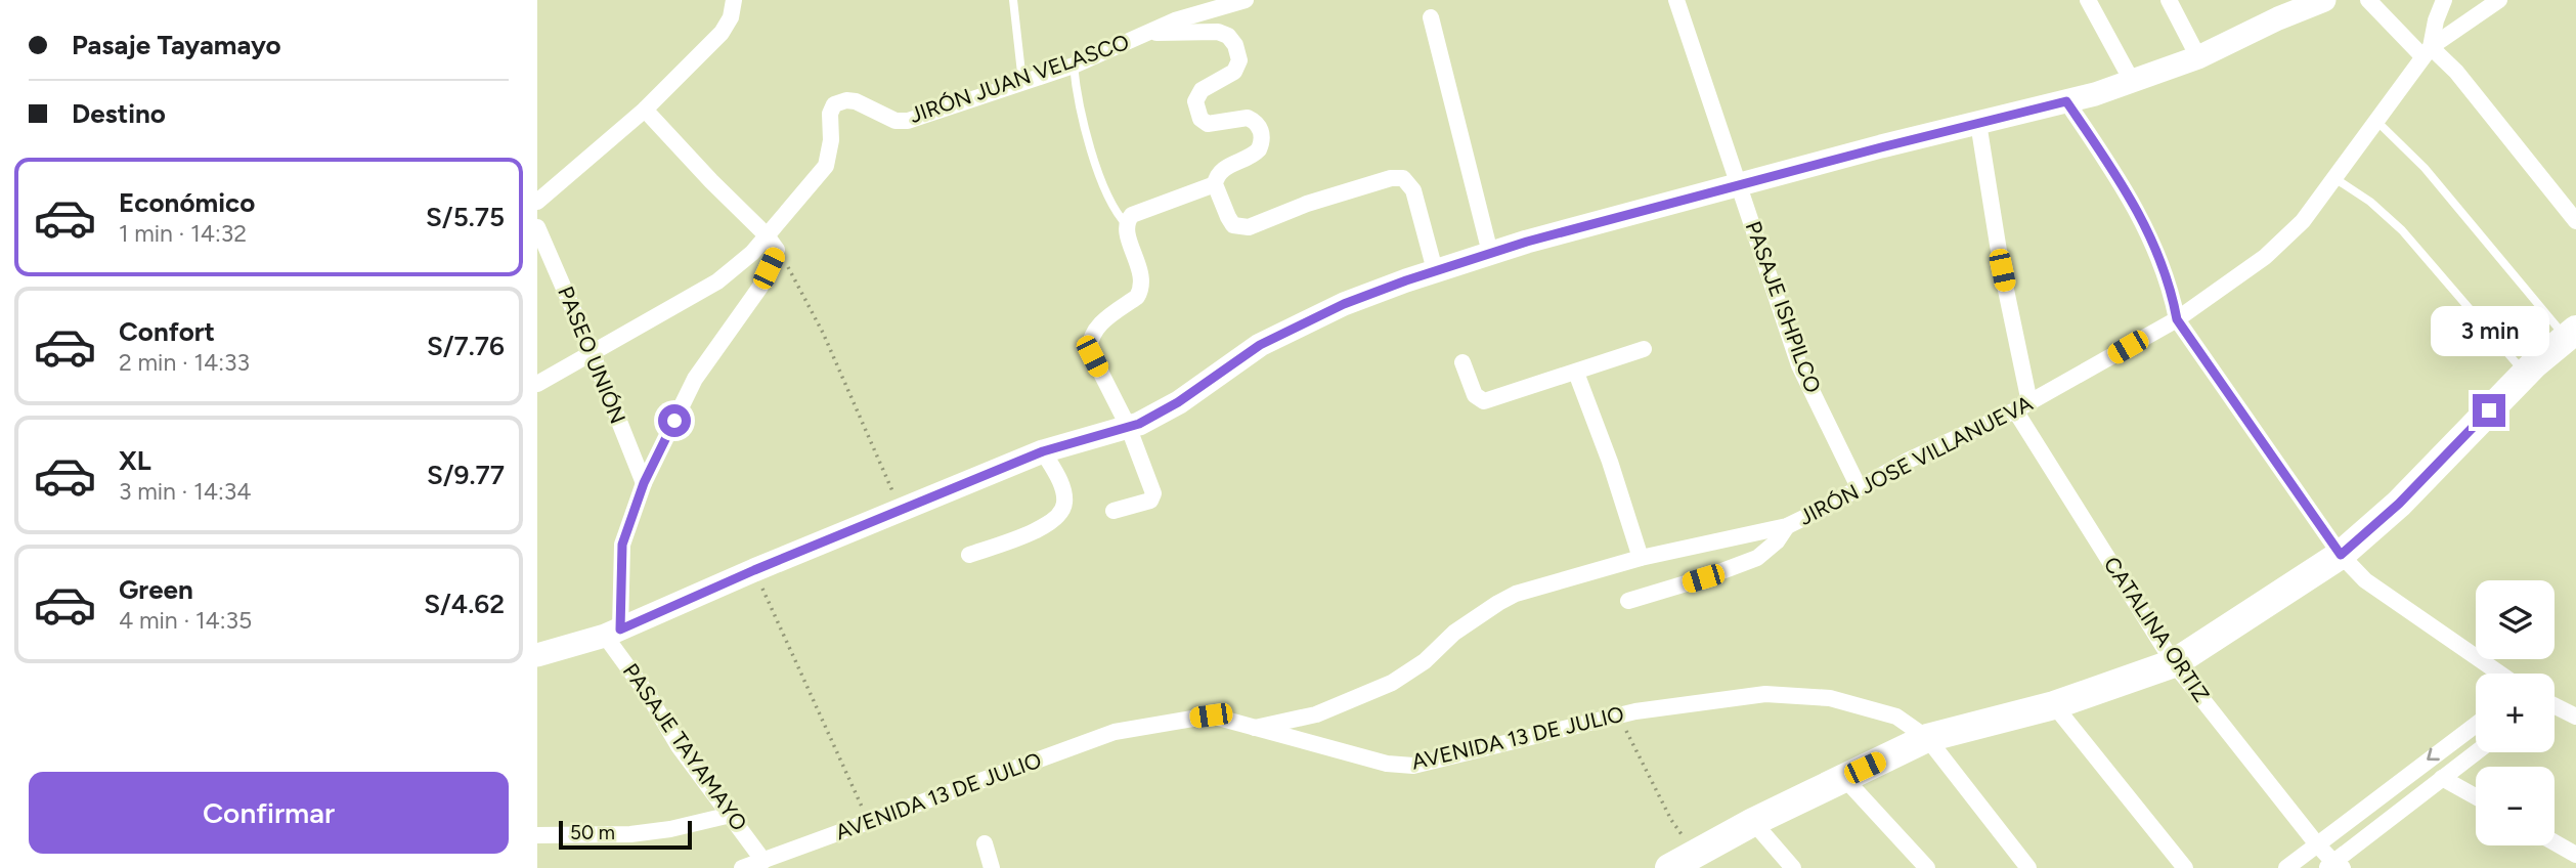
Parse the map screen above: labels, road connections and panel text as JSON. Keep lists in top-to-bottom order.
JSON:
{
  "streets": {
    "street": [
      "JIRÓN JUAN VELASCO",
      "PASAJE ISHPILCO",
      "PASEO UNIÓN",
      "JIRÓN JOSE VILLANUEVA",
      "CATALINA ORTIZ",
      "AVENIDA 13 DE JULIO",
      "PASAJE TAYAMAYO"
    ]
  },
  "crossings": [
    ["JIRÓN JUAN VELASCO", "PASEO UNIÓN"],
    ["PASAJE ISHPILCO", "JIRÓN JOSE VILLANUEVA"],
    ["JIRÓN JOSE VILLANUEVA", "CATALINA ORTIZ"],
    ["JIRÓN JOSE VILLANUEVA", "AVENIDA 13 DE JULIO"],
    ["AVENIDA 13 DE JULIO", "PASAJE TAYAMAYO"]
  ],
  "scale_bar": "50 m",
  "page": {
    "banner": ["Pasaje Tayamayo", "Destino"],
    "list": [
      {
        "name": "Económico",
        "note": "1 min · 14:32",
        "value": "S/5.75"
      },
      {
        "name": "Confort",
        "note": "2 min · 14:33",
        "value": "S/7.76"
      },
      {
        "name": "XL",
        "note": "3 min · 14:34",
        "value": "S/9.77"
      },
      {
        "name": "Green",
        "note": "4 min · 14:35",
        "value": "S/4.62"
      }
    ],
    "bubble": "3 min",
    "map_buttons": ["+", "−"],
    "buttons": "Confirmar",
    "scale": "50 m"
  }
}
